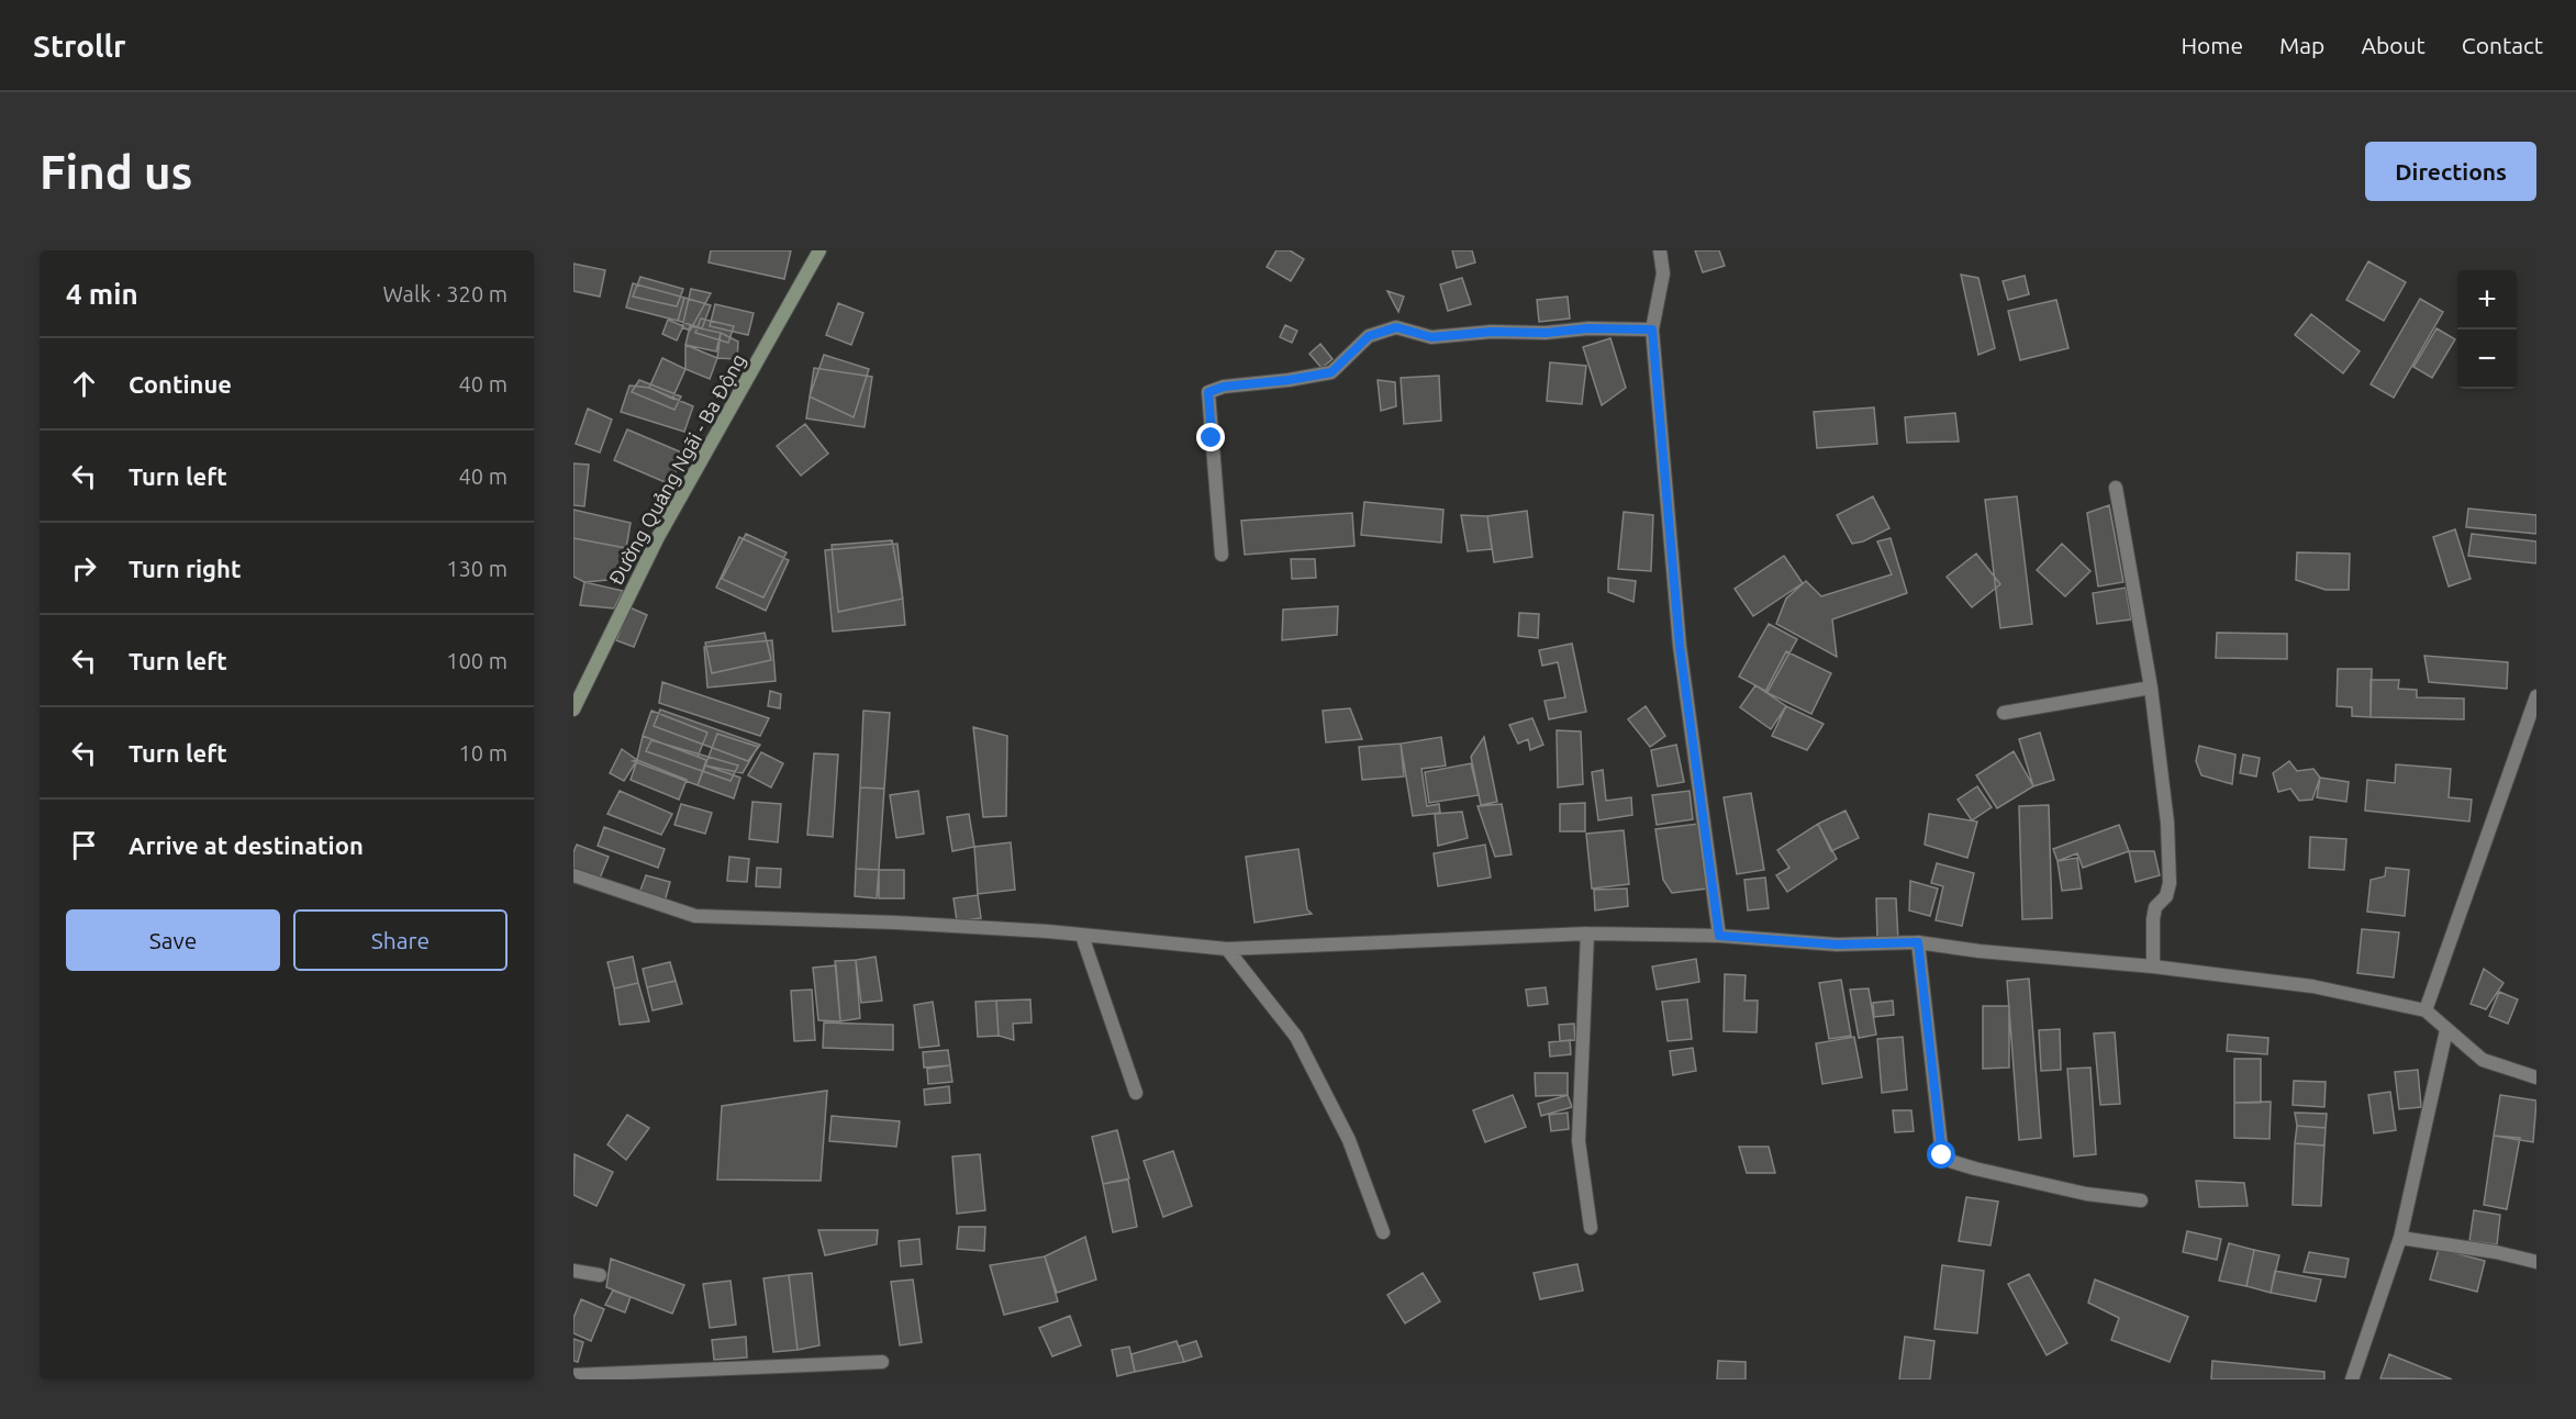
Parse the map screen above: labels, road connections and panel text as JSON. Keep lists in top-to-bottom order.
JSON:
{
  "streets": {
    "main road": ["Đường Quảng Ngãi - Ba Động"]
  },
  "page": {
    "header": "Strollr",
    "nav": [
      "Home",
      "Map",
      "About",
      "Contact"
    ],
    "buttons": [
      "Directions",
      ["Save", "Share"]
    ],
    "title": "Find us",
    "heading": ["4 min", "Walk · 320 m"],
    "map_buttons": ["+", "−"],
    "list": [
      ["Continue", "40 m"],
      ["Turn left", "40 m"],
      ["Turn right", "130 m"],
      ["Turn left", "100 m"],
      ["Turn left", "10 m"],
      "Arrive at destination"
    ]
  }
}
